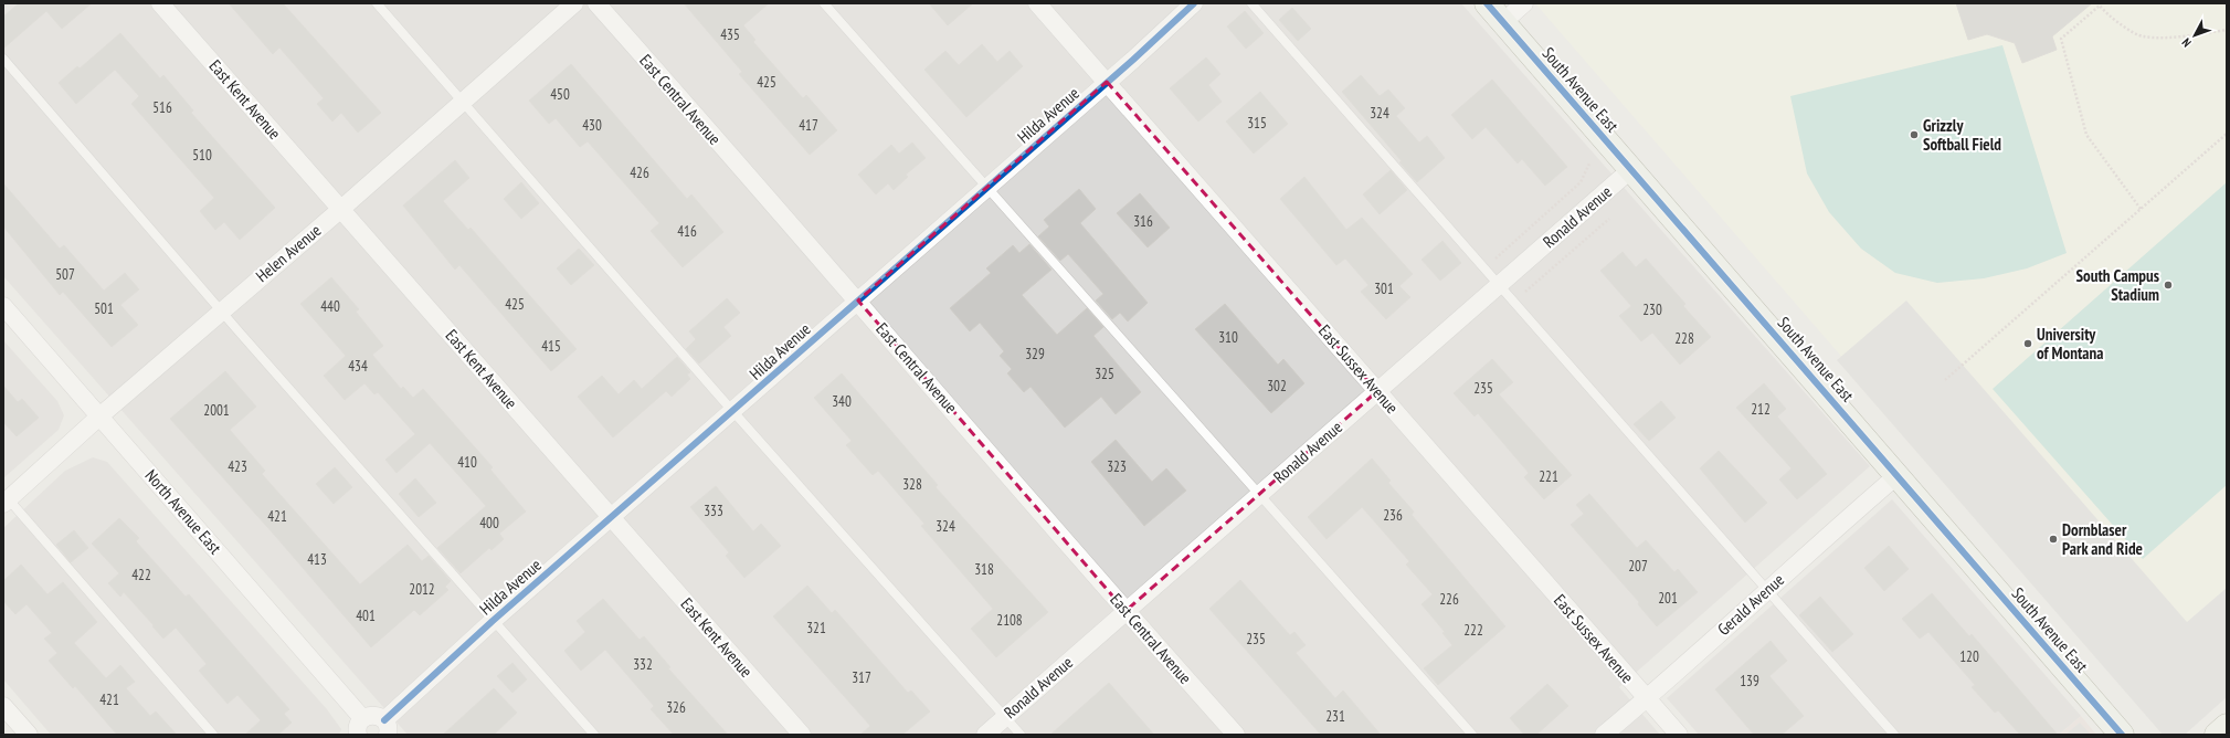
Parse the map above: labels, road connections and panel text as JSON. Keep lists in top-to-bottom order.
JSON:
{
  "streets": {
    "street": [
      "South Avenue East",
      "East Kent Avenue",
      "East Central Avenue",
      "Hilda Avenue",
      "Ronald Avenue",
      "Helen Avenue",
      "East Sussex Avenue",
      "North Avenue East",
      "Gerald Avenue"
    ]
  },
  "crossings": [
    ["South Avenue East", "Ronald Avenue"],
    ["South Avenue East", "Gerald Avenue"],
    ["East Kent Avenue", "Hilda Avenue"],
    ["East Kent Avenue", "Helen Avenue"],
    ["East Central Avenue", "Hilda Avenue"],
    ["East Central Avenue", "Ronald Avenue"],
    ["Hilda Avenue", "East Sussex Avenue"],
    ["Ronald Avenue", "East Sussex Avenue"],
    ["Helen Avenue", "North Avenue East"],
    ["East Sussex Avenue", "Gerald Avenue"]
  ],
  "places": [
    "Grizzly Softball Field",
    "South Campus Stadium",
    "University of Montana",
    "Dornblaser Park and Ride"
  ],
  "house_numbers": [
    "435",
    "425",
    "450",
    "516",
    "324",
    "315",
    "430",
    "417",
    "510",
    "426",
    "316",
    "416",
    "507",
    "301",
    "425",
    "440",
    "501",
    "230",
    "310",
    "228",
    "415",
    "329",
    "434",
    "325",
    "302",
    "235",
    "340",
    "212",
    "2001",
    "410",
    "423",
    "323",
    "221",
    "328",
    "333",
    "236",
    "421",
    "400",
    "324",
    "413",
    "207",
    "318",
    "422",
    "2012",
    "201",
    "226",
    "401",
    "2108",
    "321",
    "222",
    "235",
    "120",
    "332",
    "317",
    "139",
    "421",
    "326",
    "231"
  ],
  "north": "bottom left"
}
